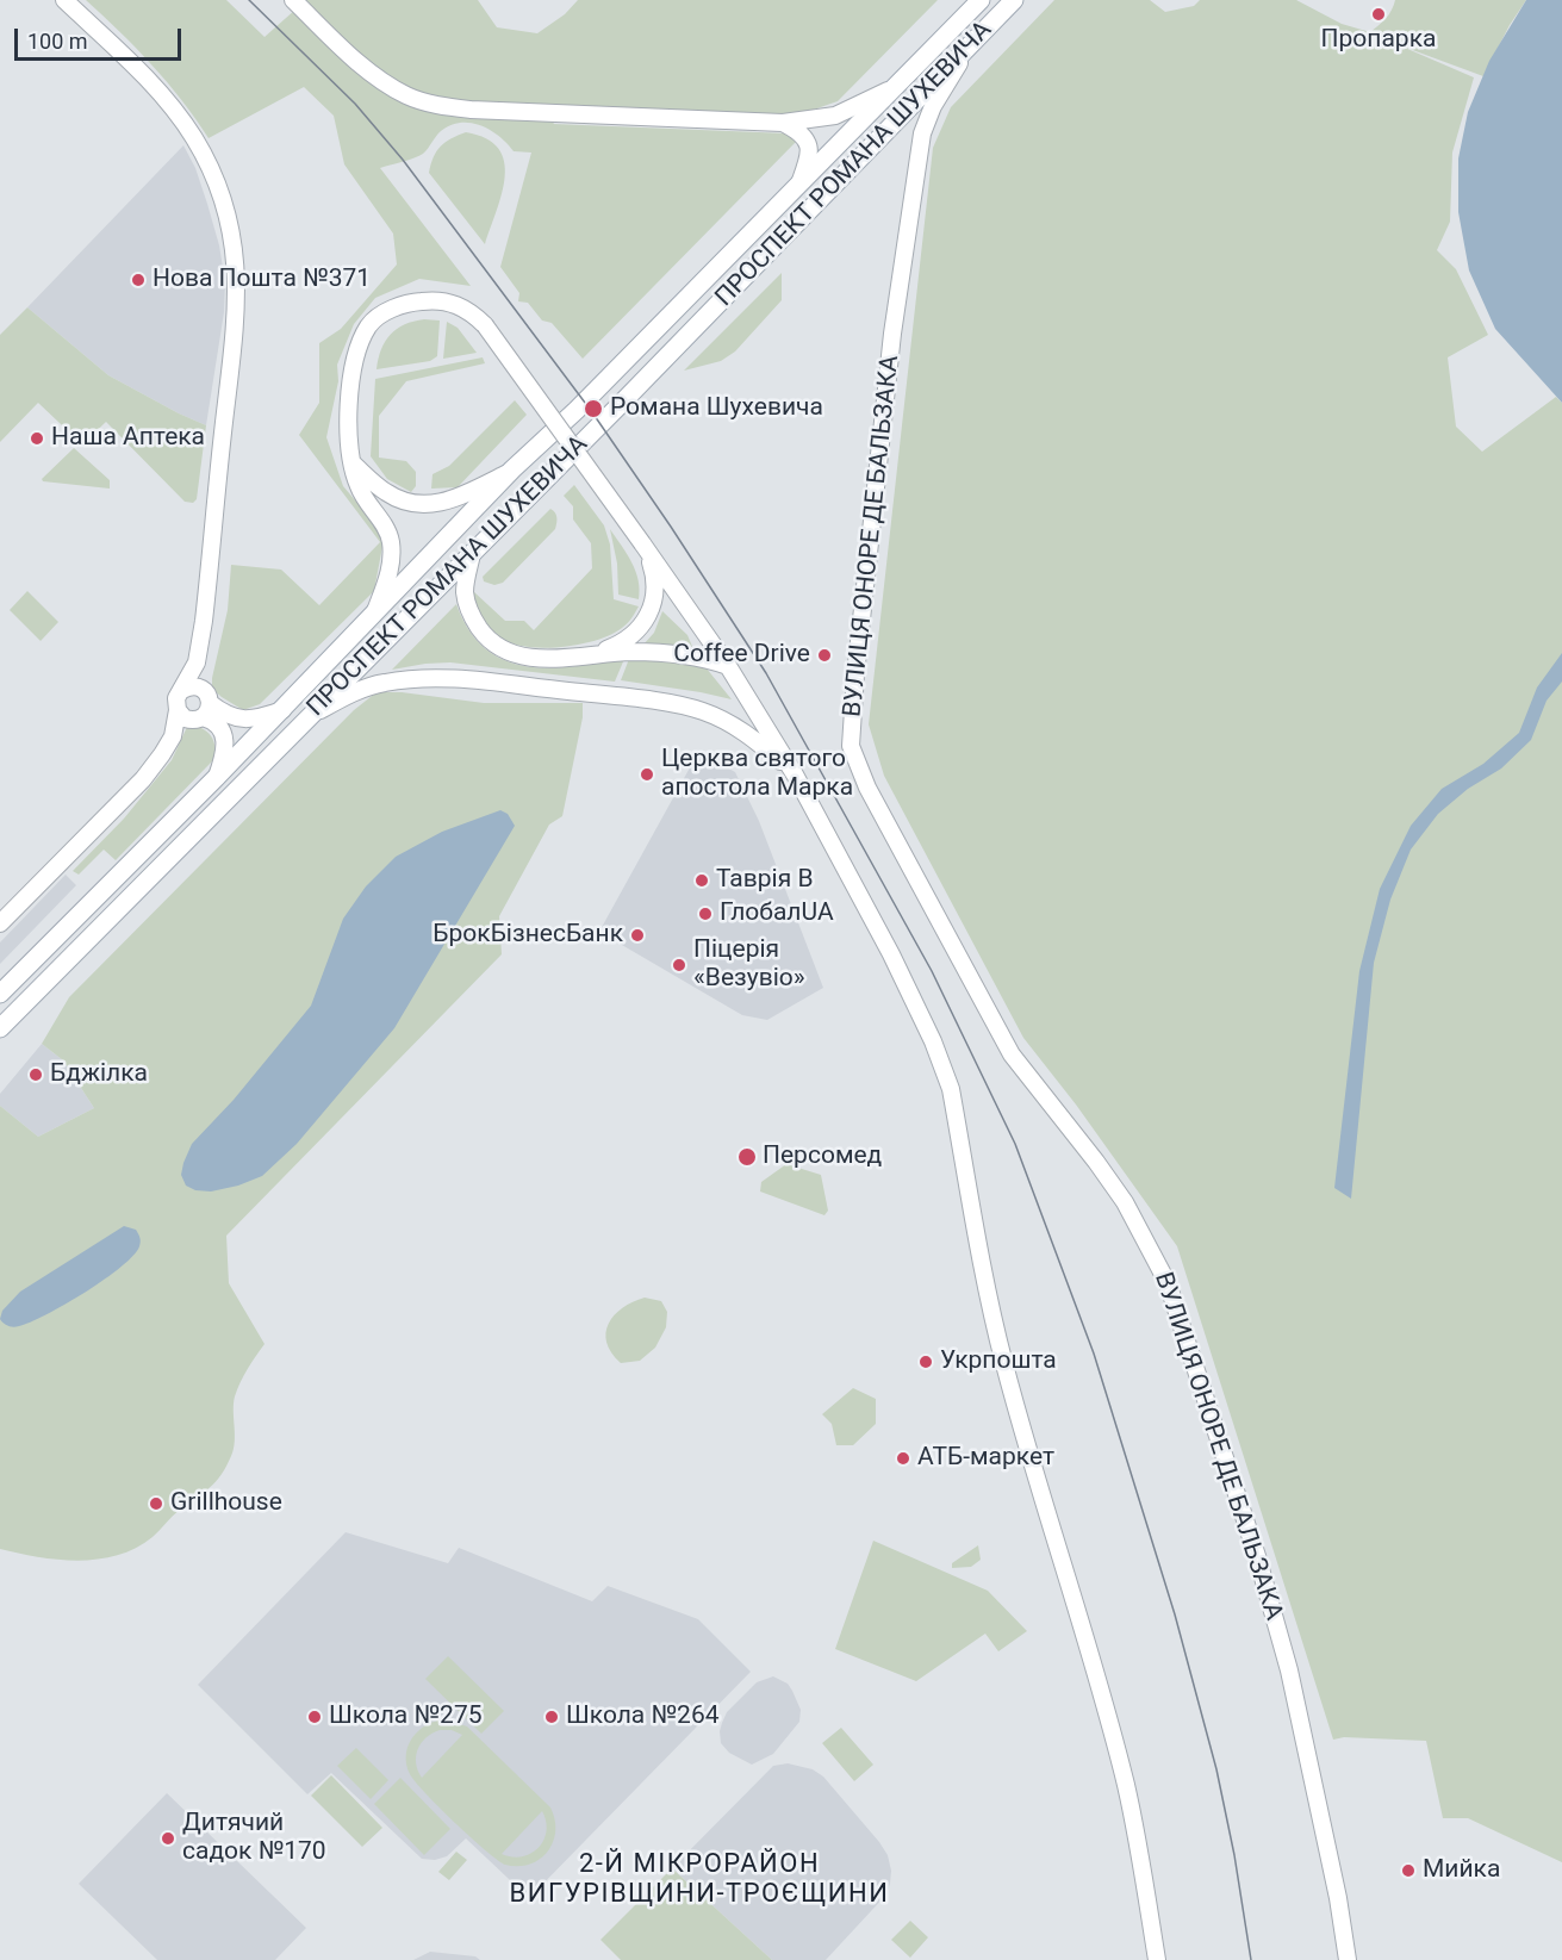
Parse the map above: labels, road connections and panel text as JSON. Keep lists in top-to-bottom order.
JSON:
{
  "streets": {
    "main road": ["ПРОСПЕКТ РОМАНА ШУХЕВИЧА", "ВУЛИЦЯ ОНОРЕ ДЕ БАЛЬЗАКА"]
  },
  "crossings": [
    ["ПРОСПЕКТ РОМАНА ШУХЕВИЧА", "ВУЛИЦЯ ОНОРЕ ДЕ БАЛЬЗАКА"]
  ],
  "districts": ["2-Й МІКРОРАЙОН ВИГУРІВЩИНИ-ТРОЄЩИНИ"],
  "places": [
    "Пропарка",
    "Нова Пошта №371",
    "Романа Шухевича",
    "Наша Аптека",
    "Coffee Drive",
    "Церква святого апостола Марка",
    "Таврія В",
    "ГлобалUA",
    "БрокБізнесБанк",
    "Піцерія «Везувіо»",
    "Бджілка",
    "Персомед",
    "Укрпошта",
    "АТБ-маркет",
    "Grillhouse",
    "Школа №275",
    "Школа №264",
    "Дитячий садок №170",
    "Мийка"
  ],
  "scale_bar": "100 m"
}
